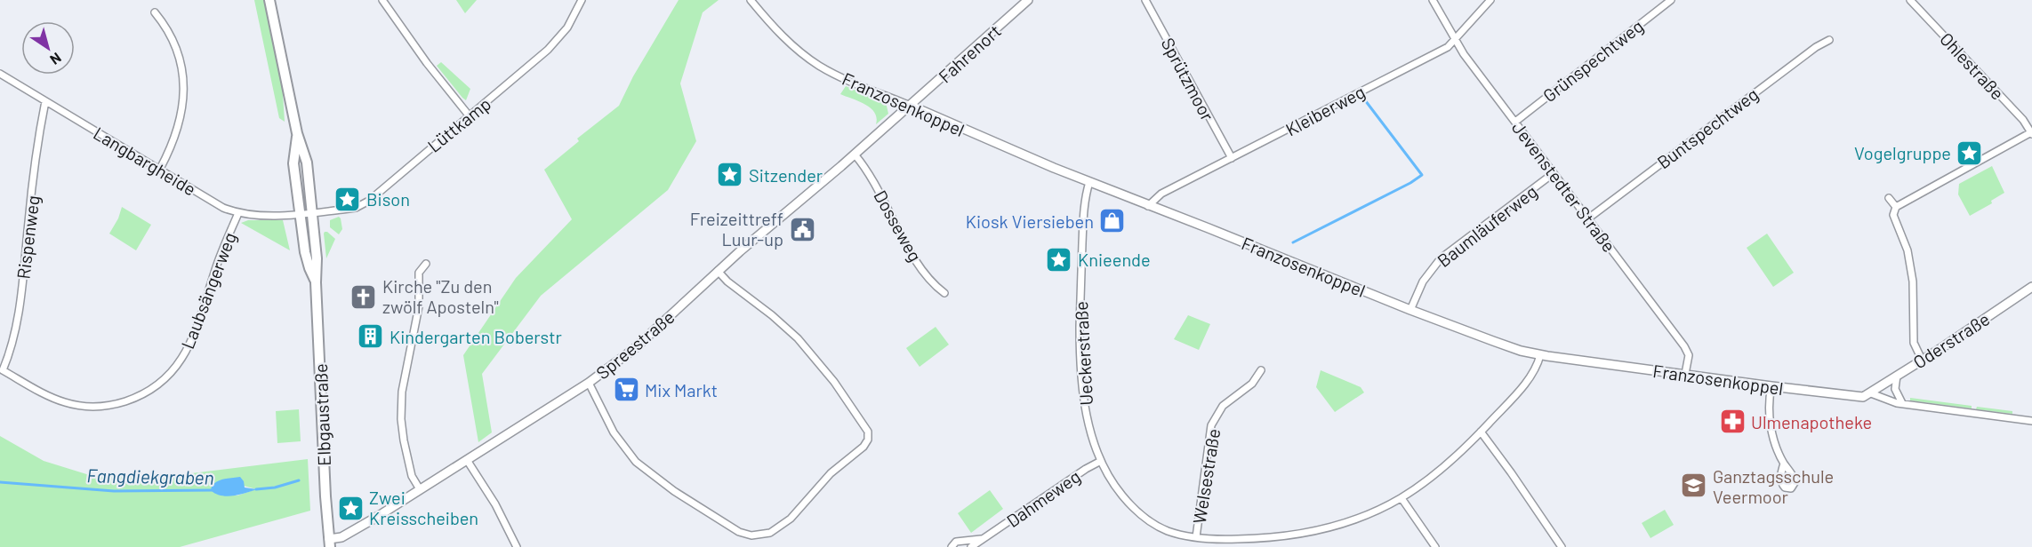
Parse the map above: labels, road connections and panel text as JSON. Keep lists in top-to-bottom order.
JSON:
{
  "streets": {
    "main road": ["Elbgaustraße"],
    "street": [
      "Fahrenort",
      "Grünspechtweg",
      "Ohlestraße",
      "Sprützmoor",
      "Franzosenkoppel",
      "Kleiberweg",
      "Lüttkamp",
      "Buntspechtweg",
      "Langbargheide",
      "Jevenstedter Straße",
      "Dosseweg",
      "Baumläuferweg",
      "Rispenweg",
      "Laubsängerweg",
      "Oderstraße",
      "Spreestraße",
      "Ueckerstraße",
      "Welsestraße",
      "Dahmeweg"
    ]
  },
  "crossings": [
    ["Fahrenort", "Franzosenkoppel"],
    ["Fahrenort", "Spreestraße"],
    ["Grünspechtweg", "Jevenstedter Straße"],
    ["Sprützmoor", "Kleiberweg"],
    ["Franzosenkoppel", "Kleiberweg"],
    ["Franzosenkoppel", "Jevenstedter Straße"],
    ["Franzosenkoppel", "Baumläuferweg"],
    ["Franzosenkoppel", "Oderstraße"],
    ["Franzosenkoppel", "Spreestraße"],
    ["Franzosenkoppel", "Ueckerstraße"],
    ["Kleiberweg", "Jevenstedter Straße"],
    ["Lüttkamp", "Langbargheide"],
    ["Lüttkamp", "Elbgaustraße"],
    ["Buntspechtweg", "Jevenstedter Straße"],
    ["Langbargheide", "Rispenweg"],
    ["Langbargheide", "Laubsängerweg"],
    ["Langbargheide", "Elbgaustraße"],
    ["Jevenstedter Straße", "Baumläuferweg"],
    ["Dosseweg", "Spreestraße"],
    ["Rispenweg", "Laubsängerweg"],
    ["Spreestraße", "Elbgaustraße"],
    ["Ueckerstraße", "Welsestraße"],
    ["Ueckerstraße", "Dahmeweg"]
  ],
  "water": ["Fangdiekgraben"],
  "places": {
    "place": [
      "Vogelgruppe",
      "Sitzender",
      "Bison",
      "Knieende",
      "Zwei Kreisscheiben"
    ],
    "shop": ["Kiosk Viersieben"],
    "public building": ["Freizeittreff Luur-up"],
    "church": ["Kirche \"Zu den zwölf Aposteln\""],
    "building": ["Kindergarten Boberstr"],
    "supermarket": ["Mix Markt"],
    "pharmacy": ["Ulmenapotheke"],
    "school or university": ["Ganztagsschule Veermoor"]
  },
  "north": "bottom right"
}
